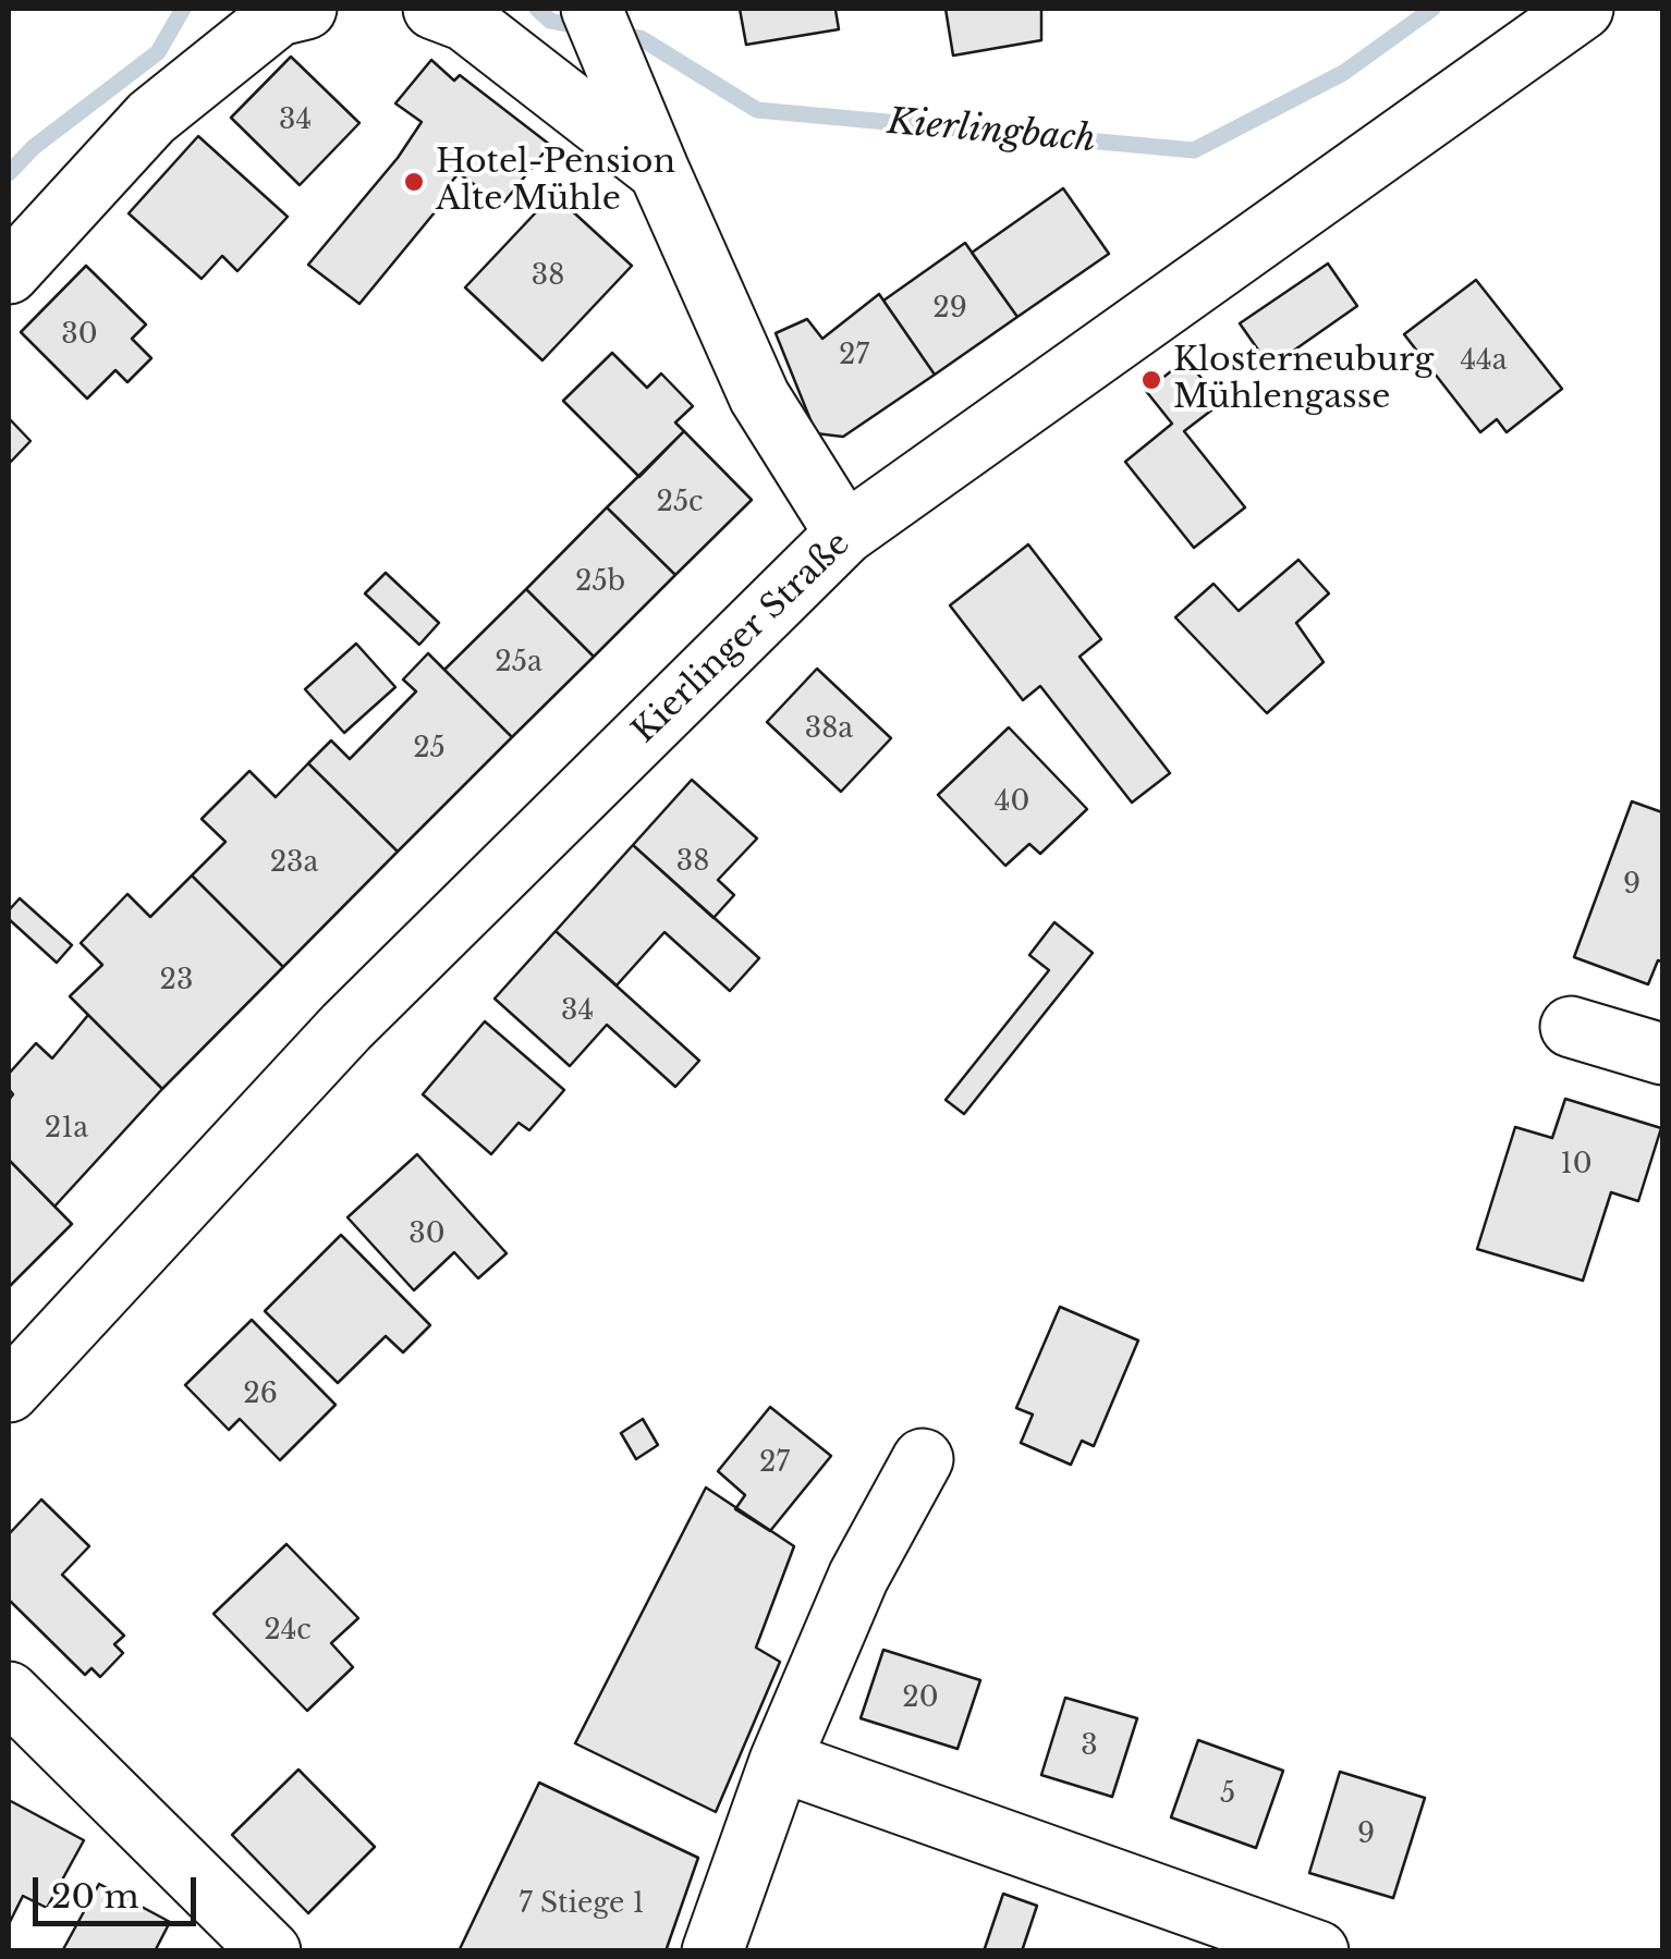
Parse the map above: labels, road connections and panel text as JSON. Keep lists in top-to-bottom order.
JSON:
{
  "streets": {
    "street": ["Kierlinger Straße"]
  },
  "water": ["Kierlingbach"],
  "places": ["Hotel-Pension Alte Mühle", "Klosterneuburg Mühlengasse"],
  "house_numbers": [
    "34",
    "38",
    "29",
    "30",
    "27",
    "44a",
    "25c",
    "25b",
    "25a",
    "38a",
    "25",
    "40",
    "38",
    "23a",
    "9",
    "23",
    "34",
    "21a",
    "10",
    "30",
    "26",
    "27",
    "24c",
    "20",
    "3",
    "5",
    "9",
    "7 Stiege 1"
  ],
  "scale_bar": "20 m"
}
